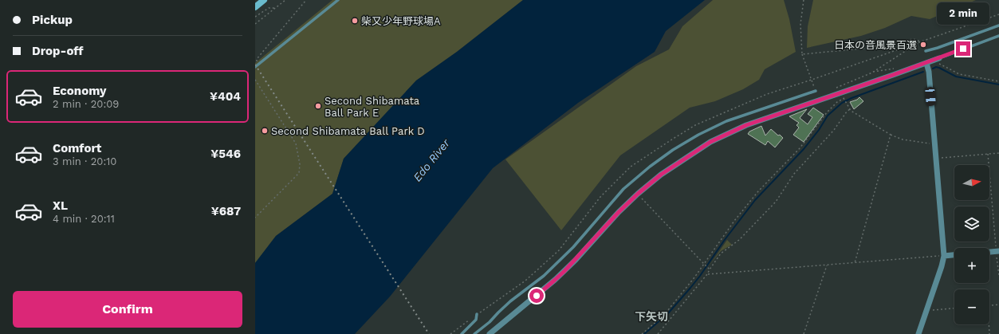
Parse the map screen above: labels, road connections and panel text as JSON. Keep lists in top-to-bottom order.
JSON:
{
  "districts": ["下矢切"],
  "water": ["Edo River"],
  "places": [
    "柴又少年野球場A",
    "日本の音風景百選",
    "Second Shibamata Ball Park E",
    "Second Shibamata Ball Park D"
  ],
  "north": "right",
  "page": {
    "banner": ["Pickup", "Drop-off"],
    "bubble": "2 min",
    "list": [
      {
        "name": "Economy",
        "note": "2 min · 20:09",
        "value": "¥404"
      },
      {
        "name": "Comfort",
        "note": "3 min · 20:10",
        "value": "¥546"
      },
      {
        "name": "XL",
        "note": "4 min · 20:11",
        "value": "¥687"
      }
    ],
    "map_buttons": ["+", "−"],
    "buttons": "Confirm"
  }
}
